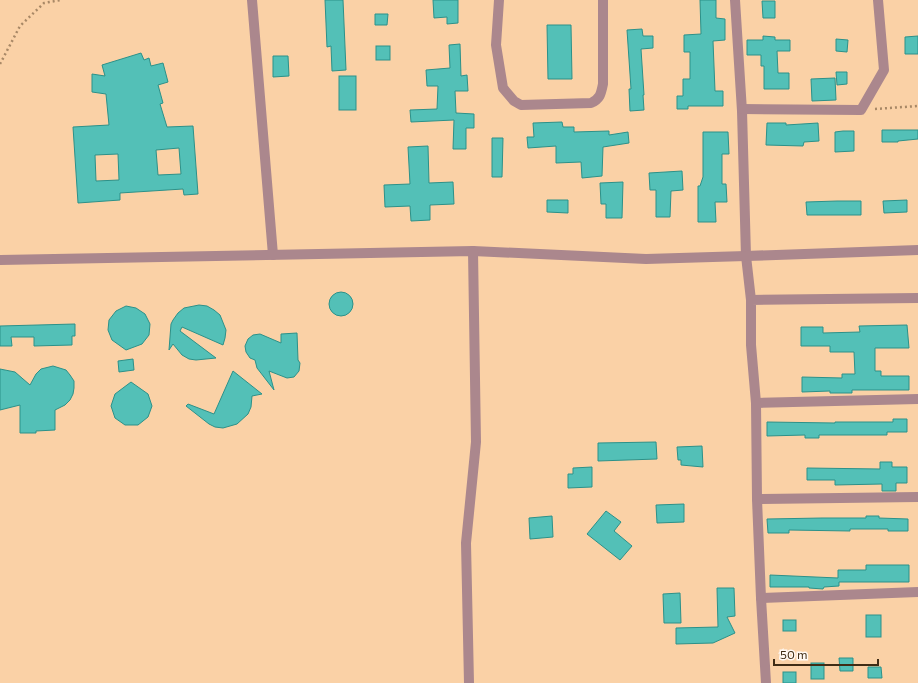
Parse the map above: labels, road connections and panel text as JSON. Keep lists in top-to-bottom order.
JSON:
{
  "scale_bar": "50 m"
}
